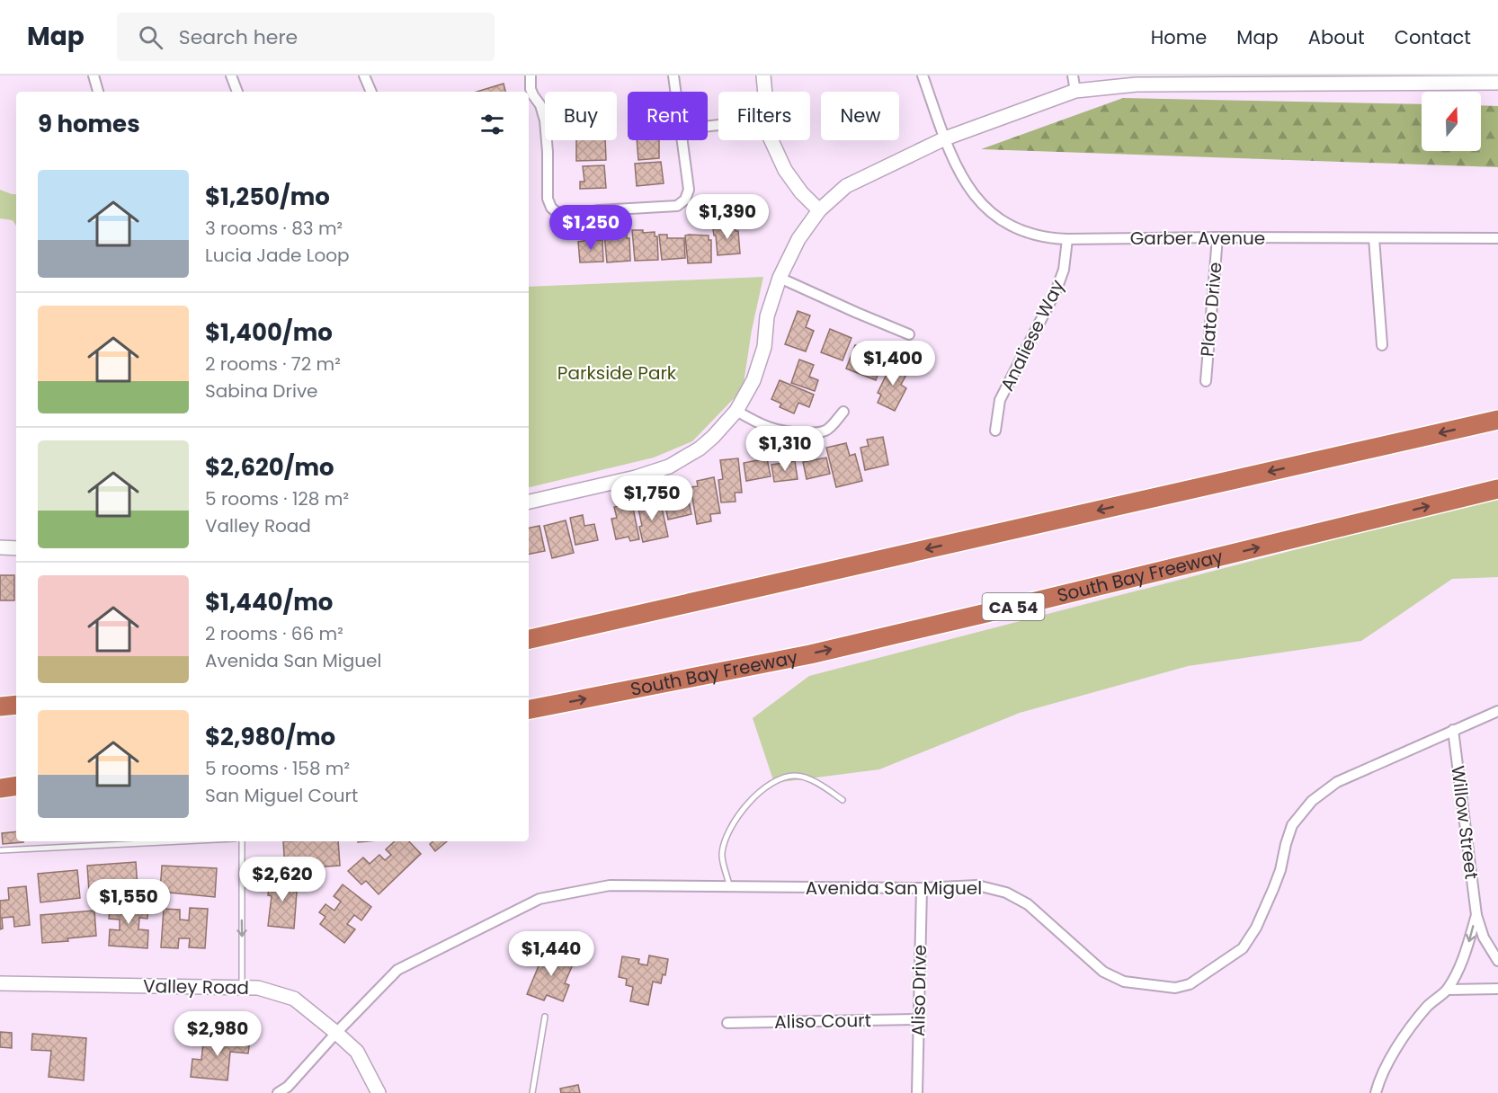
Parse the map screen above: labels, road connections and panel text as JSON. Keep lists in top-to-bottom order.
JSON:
{
  "streets": {
    "highway": ["South Bay Freeway", "CA 54"],
    "main road": ["Valley Road"],
    "street": [
      "Garber Avenue",
      "Plato Drive",
      "Analiese Way",
      "Willow Street",
      "Avenida San Miguel",
      "Aliso Drive",
      "Aliso Court"
    ]
  },
  "crossings": [
    ["Garber Avenue", "Plato Drive"],
    ["Garber Avenue", "Analiese Way"],
    ["Willow Street", "Avenida San Miguel"],
    ["Avenida San Miguel", "Valley Road"],
    ["Avenida San Miguel", "Aliso Drive"],
    ["Aliso Drive", "Aliso Court"]
  ],
  "parks": ["Parkside Park"],
  "north": "top",
  "page": {
    "header": "Map",
    "search": "Search here",
    "nav": [
      "Home",
      "Map",
      "About",
      "Contact"
    ],
    "chip": [
      "Buy",
      "Rent",
      "Filters",
      "New"
    ],
    "heading": "9 homes",
    "list": [
      {
        "name": "$1,250/mo",
        "note": "3 rooms · 83 m² · Lucia Jade Loop"
      },
      {
        "name": "$1,400/mo",
        "note": "2 rooms · 72 m² · Sabina Drive"
      },
      {
        "name": "$2,620/mo",
        "note": "5 rooms · 128 m² · Valley Road"
      },
      {
        "name": "$1,440/mo",
        "note": "2 rooms · 66 m² · Avenida San Miguel"
      },
      {
        "name": "$2,980/mo",
        "note": "5 rooms · 158 m² · San Miguel Court"
      }
    ],
    "price": [
      "$1,390",
      "$1,250",
      "$1,400",
      "$1,310",
      "$1,750",
      "$2,620",
      "$1,550",
      "$1,440",
      "$2,980"
    ]
  }
}
